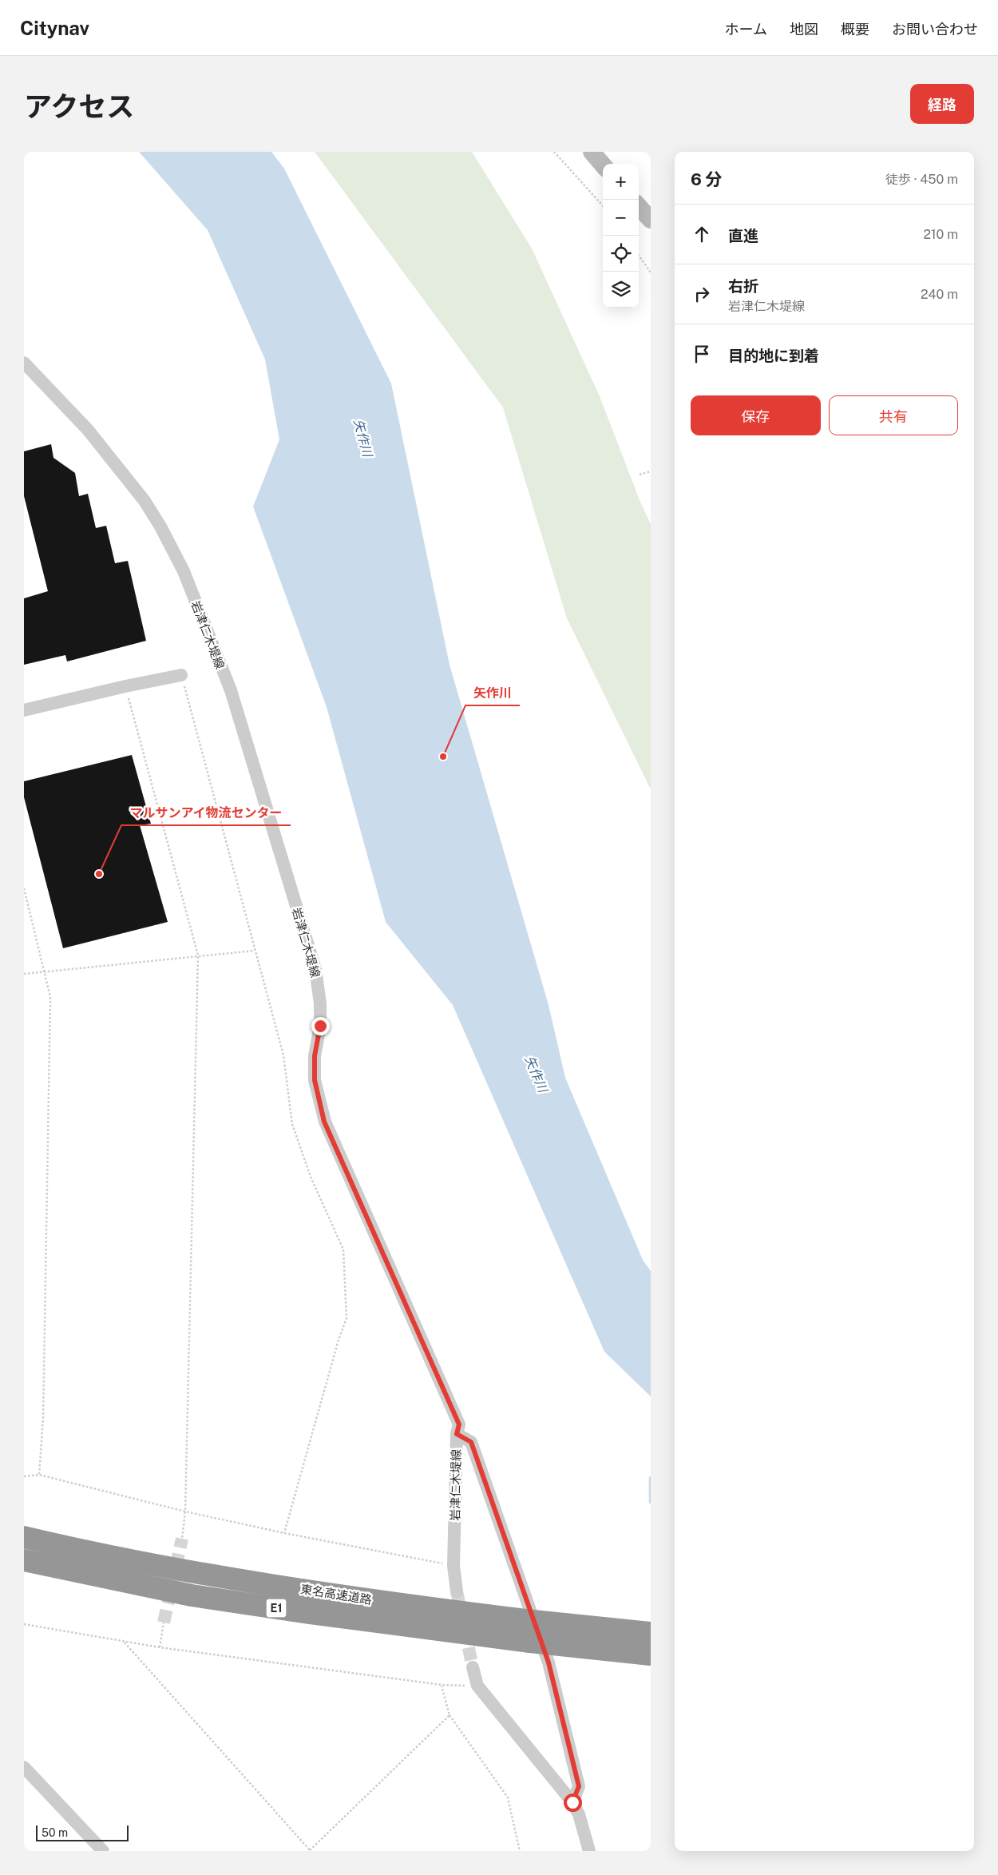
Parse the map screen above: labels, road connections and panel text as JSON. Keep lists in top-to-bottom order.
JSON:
{
  "streets": {
    "highway": ["東名高速道路", "E1"],
    "street": ["岩津仁木堤線"]
  },
  "water": ["矢作川"],
  "places": ["矢作川", "マルサンアイ物流センター"],
  "scale_bar": "50 m",
  "page": {
    "header": "Citynav",
    "nav": [
      "ホーム",
      "地図",
      "概要",
      "お問い合わせ"
    ],
    "title": "アクセス",
    "buttons": [
      "経路",
      ["保存", "共有"]
    ],
    "heading": ["6 分", "徒歩 · 450 m"],
    "map_buttons": ["+", "−"],
    "list": [
      ["直進", "210 m"],
      ["右折", "岩津仁木堤線", "240 m"],
      "目的地に到着"
    ],
    "scale": "50 m"
  }
}
